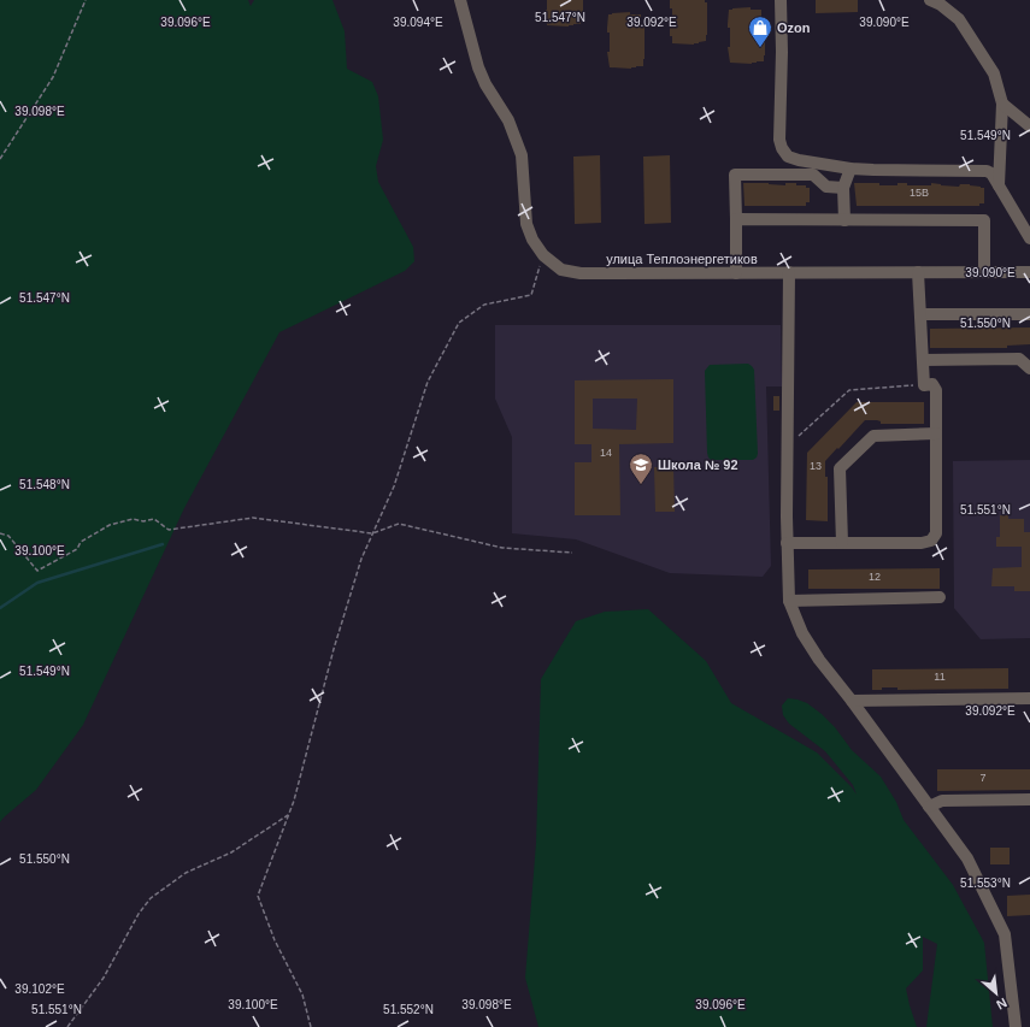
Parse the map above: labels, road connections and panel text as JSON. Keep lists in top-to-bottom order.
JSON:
{
  "streets": {
    "street": ["улица Теплоэнергетиков"]
  },
  "places": {
    "shop": ["Ozon"],
    "school or university": ["Школа № 92"]
  },
  "house_numbers": [
    "15В",
    "14",
    "13",
    "12",
    "11",
    "7"
  ],
  "north": "bottom right",
  "coordinates": [
    "51.547°N",
    "39.096°E",
    "39.094°E",
    "39.092°E",
    "39.090°E",
    "39.098°E",
    "51.549°N",
    "51.550°N",
    "51.548°N",
    "51.551°N",
    "39.100°E",
    "51.553°N",
    "39.102°E",
    "51.552°N"
  ]
}
